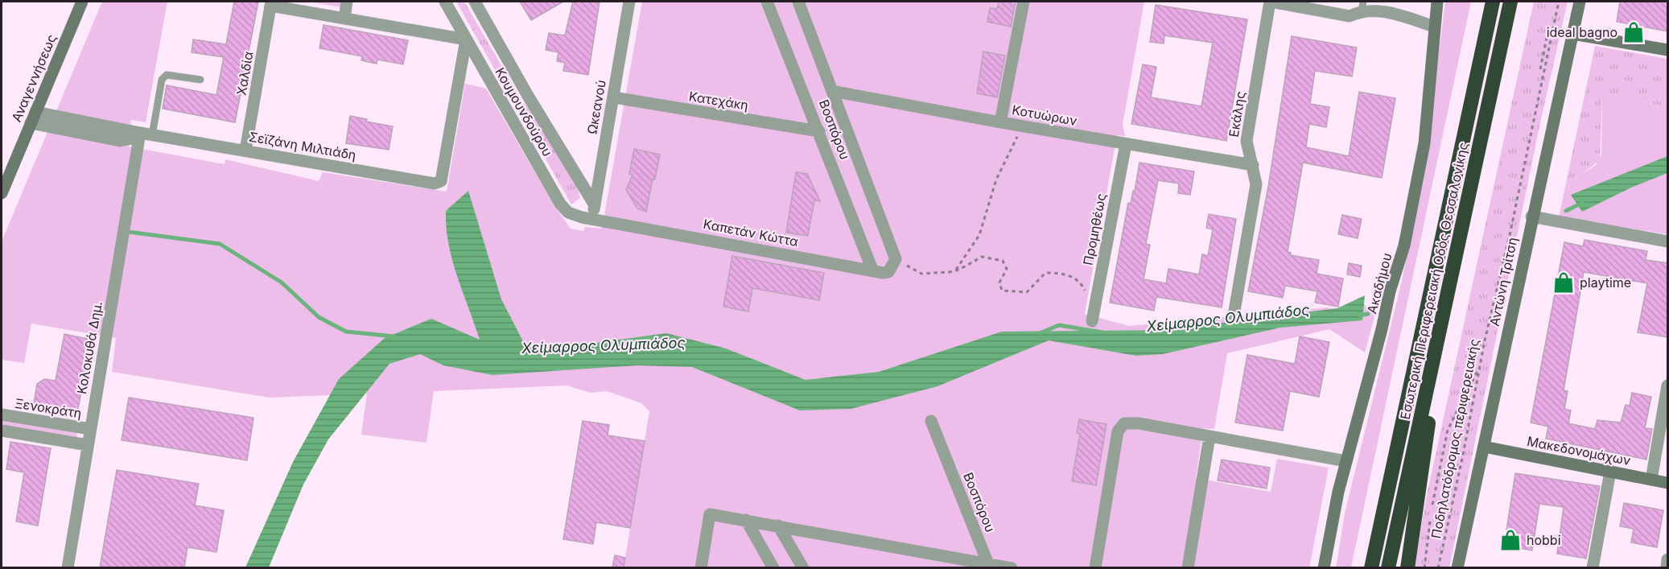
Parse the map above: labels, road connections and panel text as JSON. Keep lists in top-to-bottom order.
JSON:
{
  "streets": {
    "highway": ["Εσωτερική Περιφερειακή Οδός Θεσσαλονίκης"],
    "street": [
      "Χαλδία",
      "Αναγεννήσεως",
      "Κατεχάκη",
      "Ωκεανού",
      "Κουμουνδούρου",
      "Εκάλης",
      "Κοτυώρων",
      "Βοσπόρου",
      "Σεϊζάνη Μιλτιάδη",
      "Προμηθέως",
      "Καπετάν Κώττα",
      "Αντώνη Τρίτση",
      "Ακαδήμου",
      "Κολοκυθά Δημ.",
      "Ξενοκράτη",
      "Μακεδονομάχων"
    ],
    "path": ["Ποδηλατόδρομος περιφερειακής"]
  },
  "crossings": [
    ["Χαλδία", "Σεϊζάνη Μιλτιάδη"],
    ["Αναγεννήσεως", "Σεϊζάνη Μιλτιάδη"],
    ["Κατεχάκη", "Ωκεανού"],
    ["Κατεχάκη", "Βοσπόρου"],
    ["Ωκεανού", "Κουμουνδούρου"],
    ["Ωκεανού", "Καπετάν Κώττα"],
    ["Κουμουνδούρου", "Σεϊζάνη Μιλτιάδη"],
    ["Κουμουνδούρου", "Καπετάν Κώττα"],
    ["Εκάλης", "Κοτυώρων"],
    ["Κοτυώρων", "Βοσπόρου"],
    ["Κοτυώρων", "Προμηθέως"],
    ["Βοσπόρου", "Καπετάν Κώττα"],
    ["Σεϊζάνη Μιλτιάδη", "Κολοκυθά Δημ."],
    ["Αντώνη Τρίτση", "Μακεδονομάχων"],
    ["Κολοκυθά Δημ.", "Ξενοκράτη"]
  ],
  "water": ["Χείμαρρος Ολυμπιάδος"],
  "places": {
    "shop": ["ideal bagno", "playtime", "hobbi"]
  }
}
